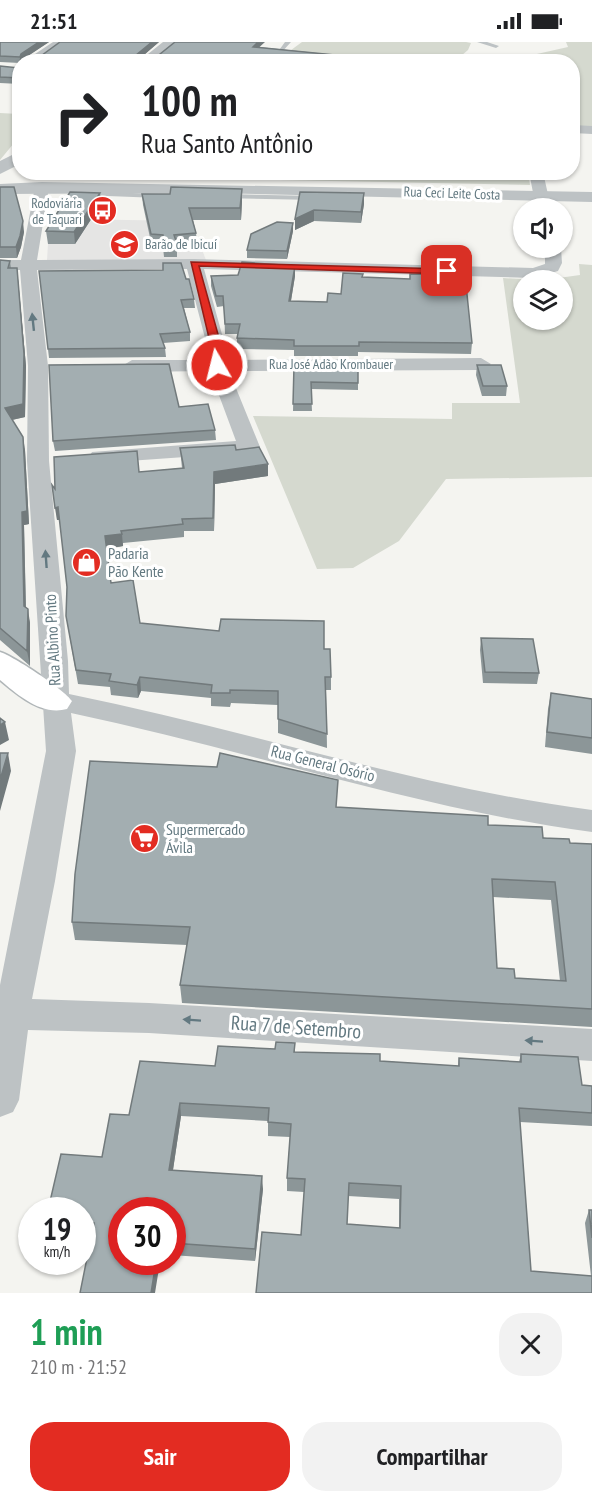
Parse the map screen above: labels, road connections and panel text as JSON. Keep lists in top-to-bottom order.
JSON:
{
  "streets": {
    "street": [
      "Rua Ceci Leite Costa",
      "Rua José Adão Krombauer",
      "Rua Albino Pinto",
      "Rua General Osório",
      "Rua 7 de Setembro"
    ]
  },
  "crossings": [
    ["Rua Albino Pinto", "Rua General Osório"],
    ["Rua Albino Pinto", "Rua 7 de Setembro"]
  ],
  "one_way": ["Rua Albino Pinto", "Rua 7 de Setembro"],
  "places": {
    "bus stop": ["Rodoviária de Taquari"],
    "school or university": ["Barão de Ibicuí"],
    "shop": ["Padaria Pão Kente"],
    "supermarket": ["Supermercado Ávila"]
  },
  "page": {
    "status": "21:51",
    "turn": ["100 m", "Rua Santo Antônio"],
    "speed": "19 km/h",
    "limit": "30",
    "heading": ["1 min", "210 m · 21:52"],
    "buttons": ["Sair", "Compartilhar"]
  }
}
